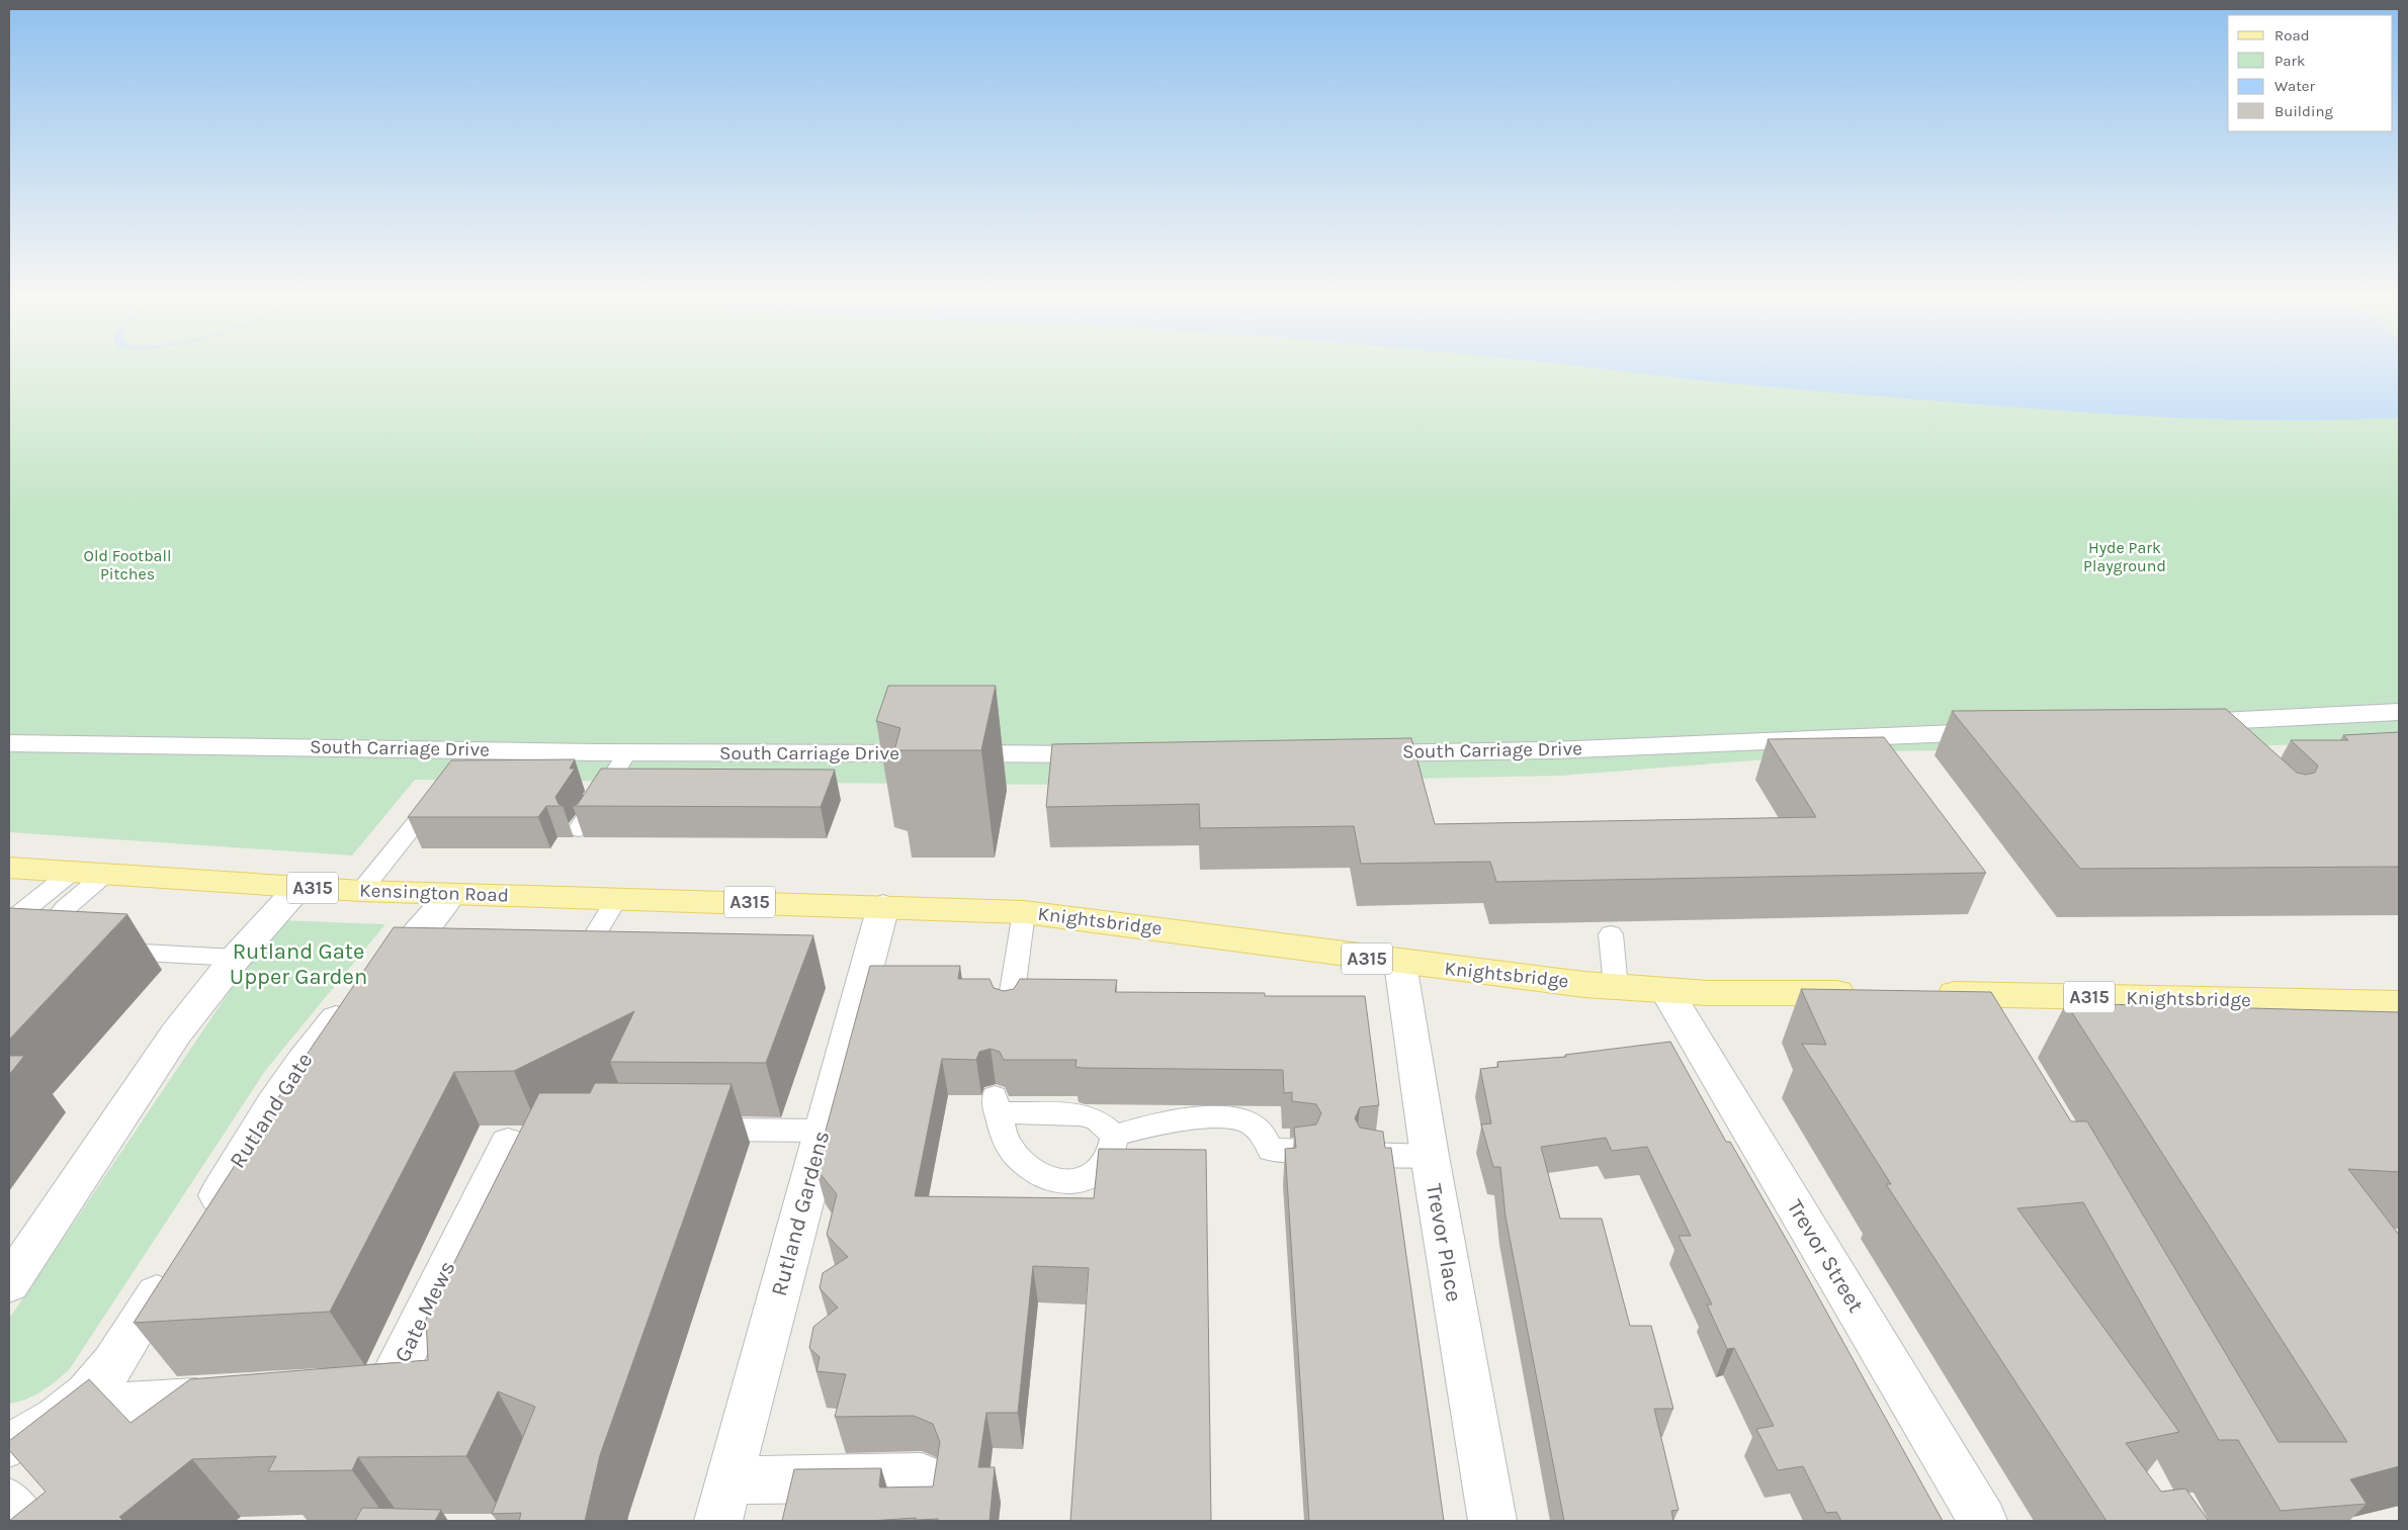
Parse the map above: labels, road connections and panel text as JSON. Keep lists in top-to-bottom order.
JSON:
{
  "streets": {
    "main road": ["A315", "Kensington Road", "Knightsbridge"],
    "street": [
      "South Carriage Drive",
      "Rutland Gate",
      "Rutland Gardens",
      "Trevor Place",
      "Trevor Street",
      "Gate Mews"
    ]
  },
  "crossings": [
    ["Kensington Road", "Knightsbridge"],
    ["Kensington Road", "Rutland Gate"],
    ["Knightsbridge", "Rutland Gardens"],
    ["Knightsbridge", "Trevor Place"],
    ["Knightsbridge", "Trevor Street"]
  ],
  "parks": ["Hyde Park Playground", "Old Football Pitches", "Rutland Gate Upper Garden"],
  "legend": [
    "Road",
    "Park",
    "Water",
    "Building"
  ]
}
